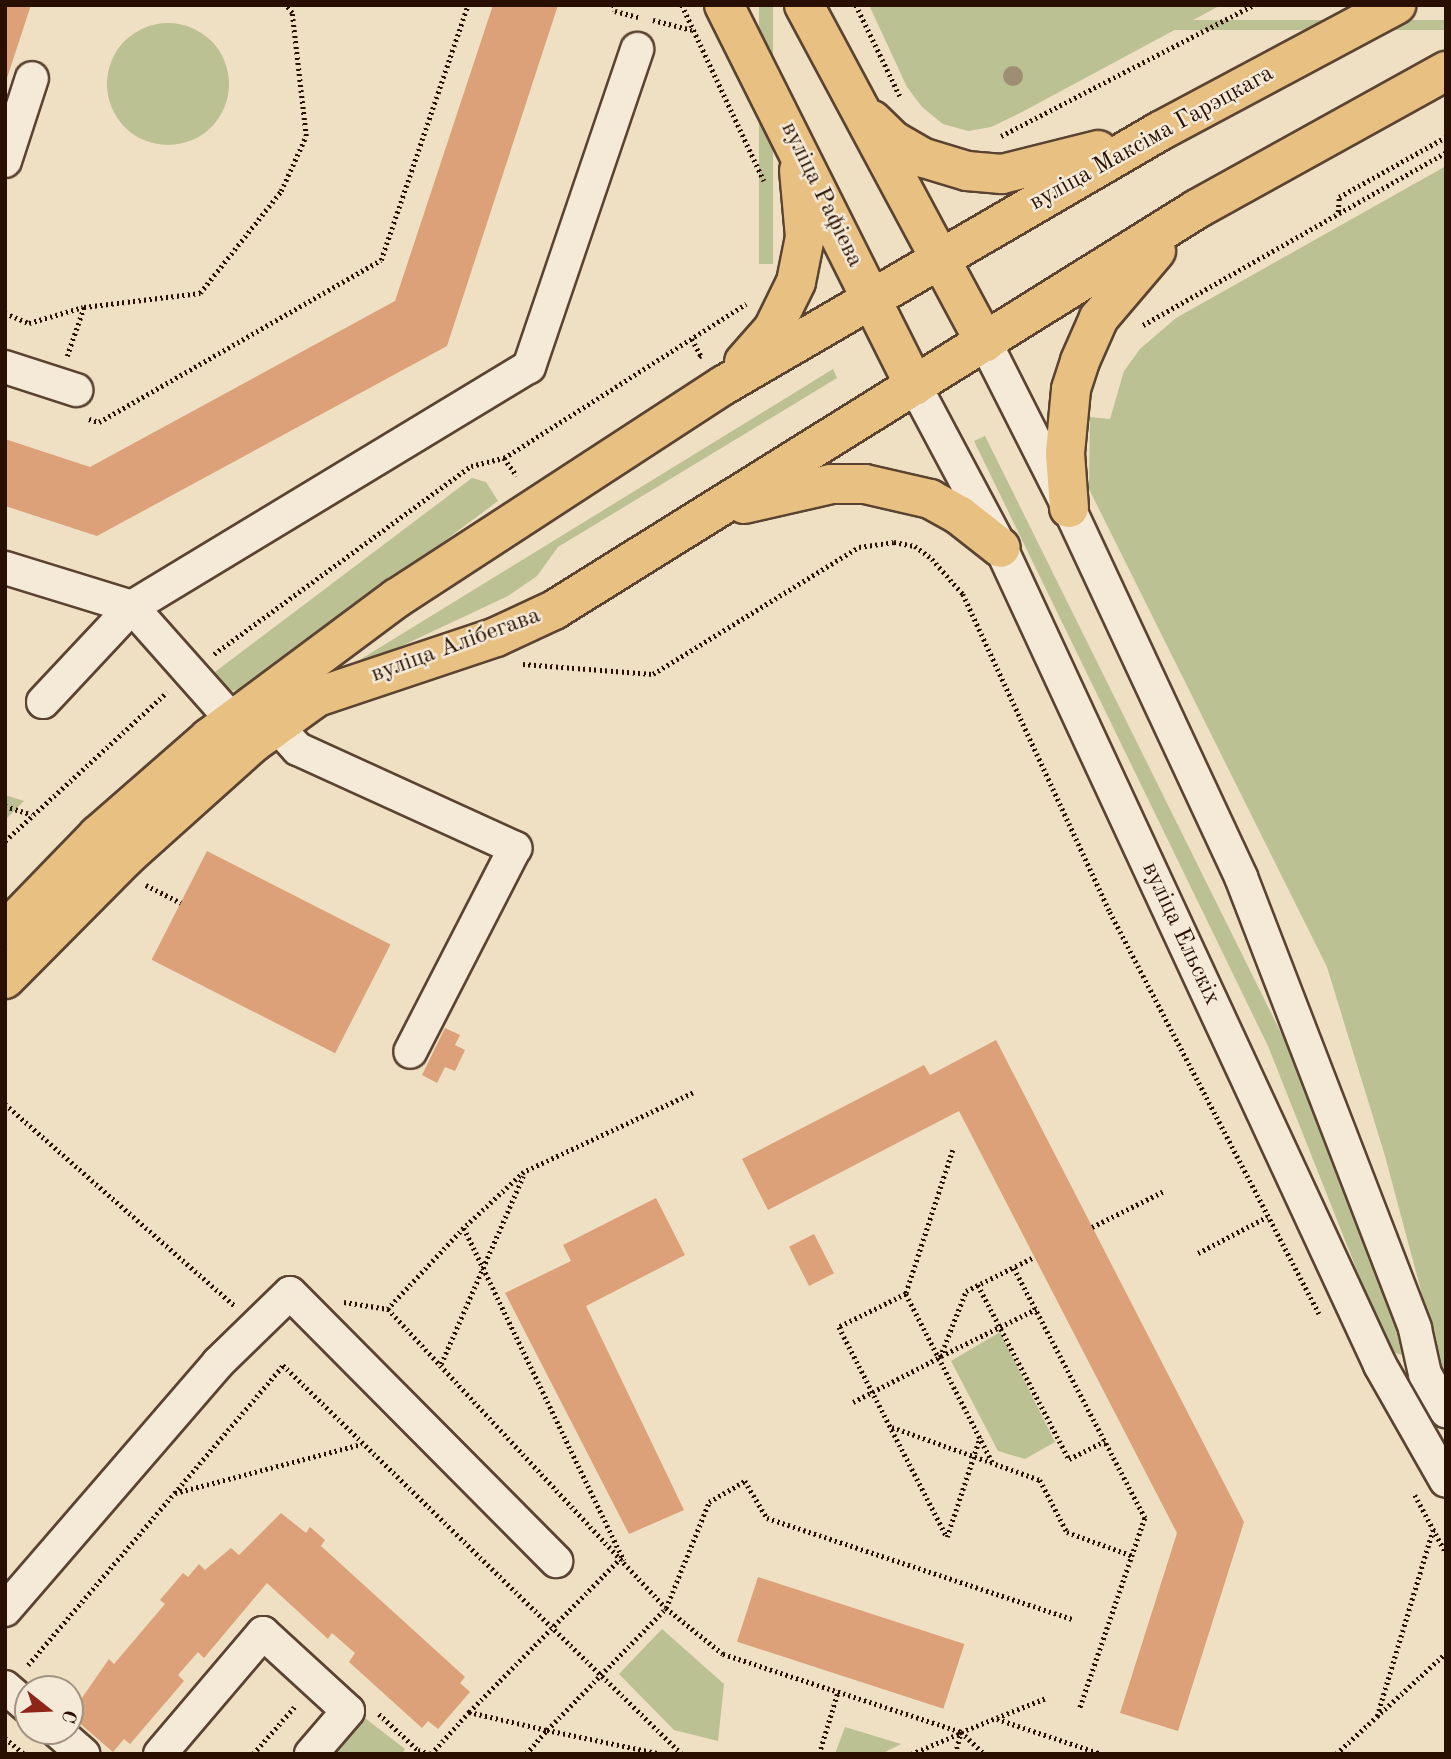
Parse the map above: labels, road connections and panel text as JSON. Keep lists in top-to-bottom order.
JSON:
{
  "streets": {
    "main road": ["вуліца Максіма Гарэцкага", "вуліца Рафіева", "вуліца Алібегава"],
    "street": ["вуліца Ельскіх"]
  },
  "crossings": [
    ["вуліца Максіма Гарэцкага", "вуліца Алібегава"],
    ["вуліца Рафіева", "вуліца Алібегава"],
    ["вуліца Рафіева", "вуліца Ельскіх"],
    ["вуліца Алібегава", "вуліца Ельскіх"]
  ],
  "north": "right"
}
